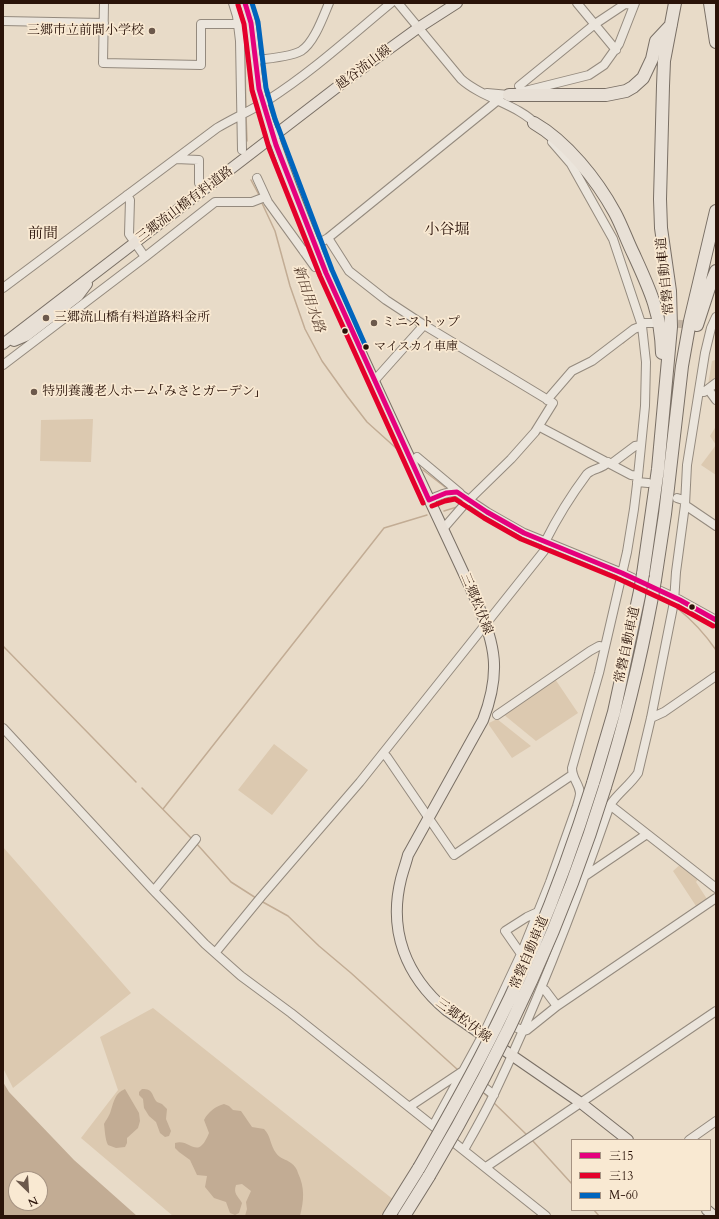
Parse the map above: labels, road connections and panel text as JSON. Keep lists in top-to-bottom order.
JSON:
{
  "streets": {
    "highway": ["常磐自動車道"],
    "main road": ["越谷流山線", "三郷流山橋有料道路", "三郷松伏線"]
  },
  "crossings": [
    ["越谷流山線", "三郷流山橋有料道路"],
    ["越谷流山線", "三郷松伏線"],
    ["三郷流山橋有料道路", "三郷松伏線"]
  ],
  "districts": ["小谷堀", "前間"],
  "water": ["新田用水路"],
  "places": [
    "三郷市立前間小学校",
    "三郷流山橋有料道路料金所",
    "ミニストップ",
    "マイスカイ車庫",
    "特別養護老人ホーム「みさとガーデン」"
  ],
  "lines": ["transit line 三15", "transit line M-60", "transit line 三13"],
  "legend": ["三15", "三13", "M-60"],
  "north": "bottom right"
}
